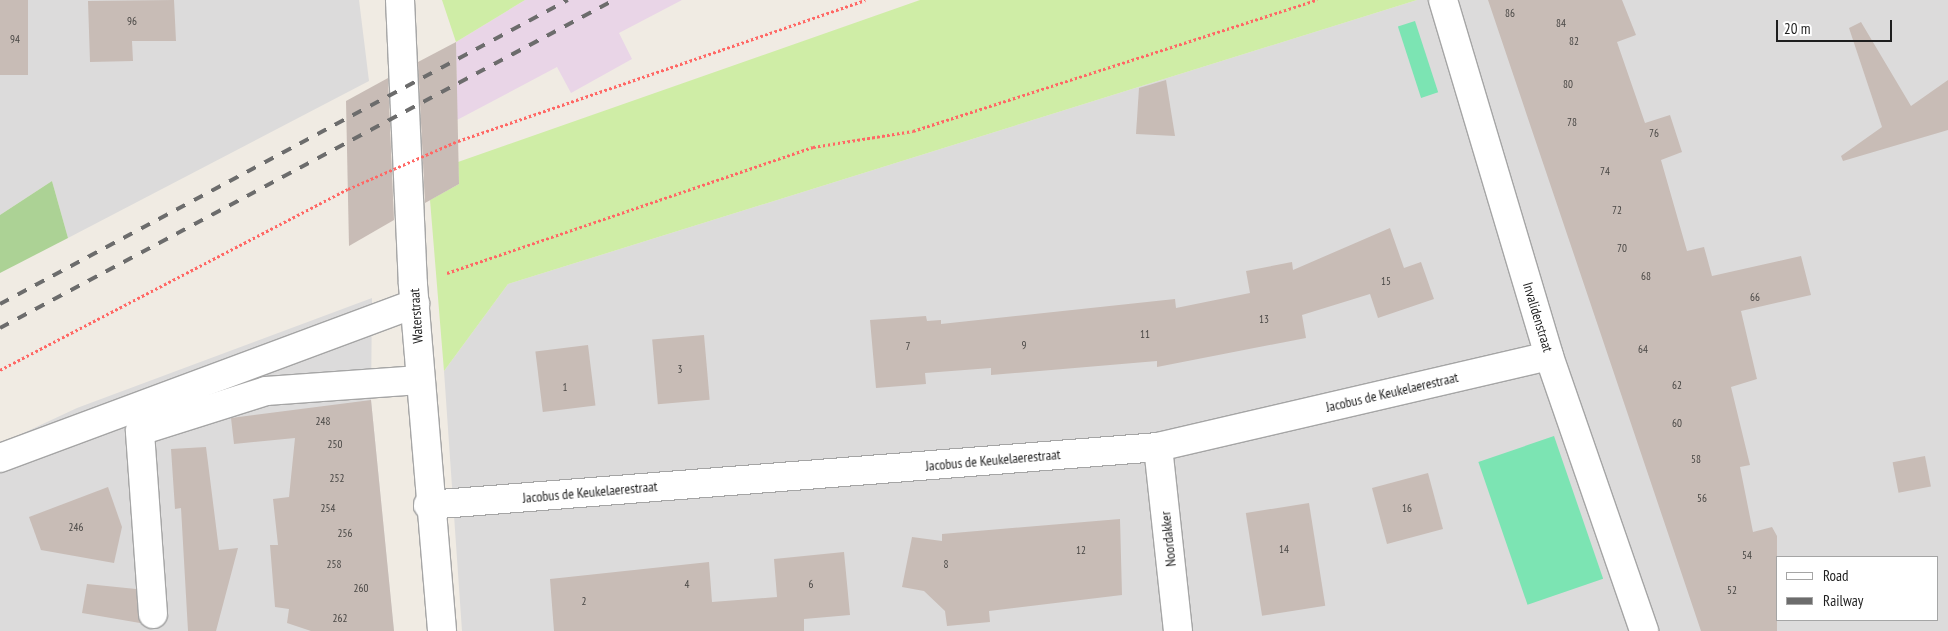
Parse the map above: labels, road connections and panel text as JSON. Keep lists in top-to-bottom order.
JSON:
{
  "streets": {
    "street": [
      "Waterstraat",
      "Invalidenstraat",
      "Jacobus de Keukelaerestraat",
      "Noordakker"
    ]
  },
  "crossings": [
    ["Waterstraat", "Jacobus de Keukelaerestraat"],
    ["Invalidenstraat", "Jacobus de Keukelaerestraat"],
    ["Jacobus de Keukelaerestraat", "Noordakker"]
  ],
  "house_numbers": [
    "86",
    "96",
    "84",
    "94",
    "82",
    "80",
    "78",
    "76",
    "74",
    "72",
    "70",
    "68",
    "15",
    "66",
    "13",
    "11",
    "9",
    "7",
    "64",
    "3",
    "62",
    "1",
    "248",
    "60",
    "250",
    "58",
    "252",
    "56",
    "254",
    "16",
    "246",
    "256",
    "14",
    "12",
    "54",
    "258",
    "8",
    "4",
    "6",
    "260",
    "52",
    "2",
    "262"
  ],
  "legend": ["Road", "Railway"],
  "scale_bar": "20 m"
}
